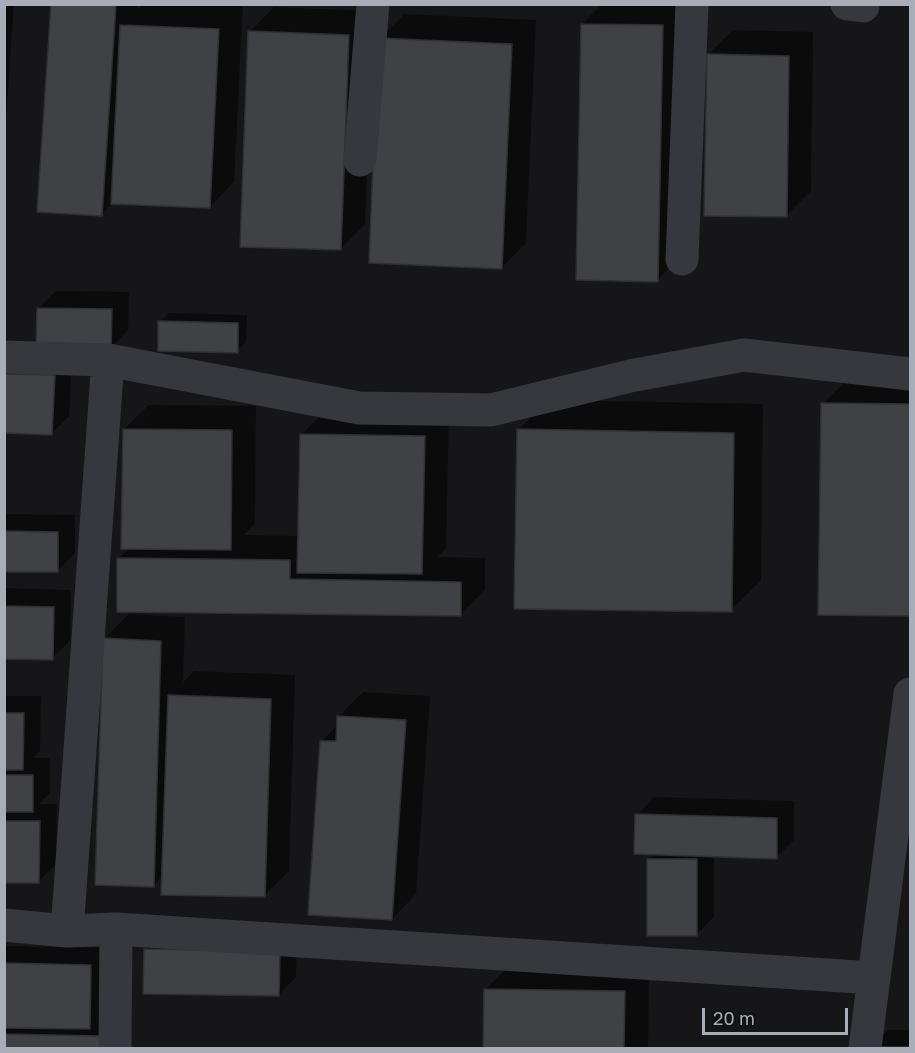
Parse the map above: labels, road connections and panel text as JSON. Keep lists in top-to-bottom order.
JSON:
{
  "scale_bar": "20 m"
}
